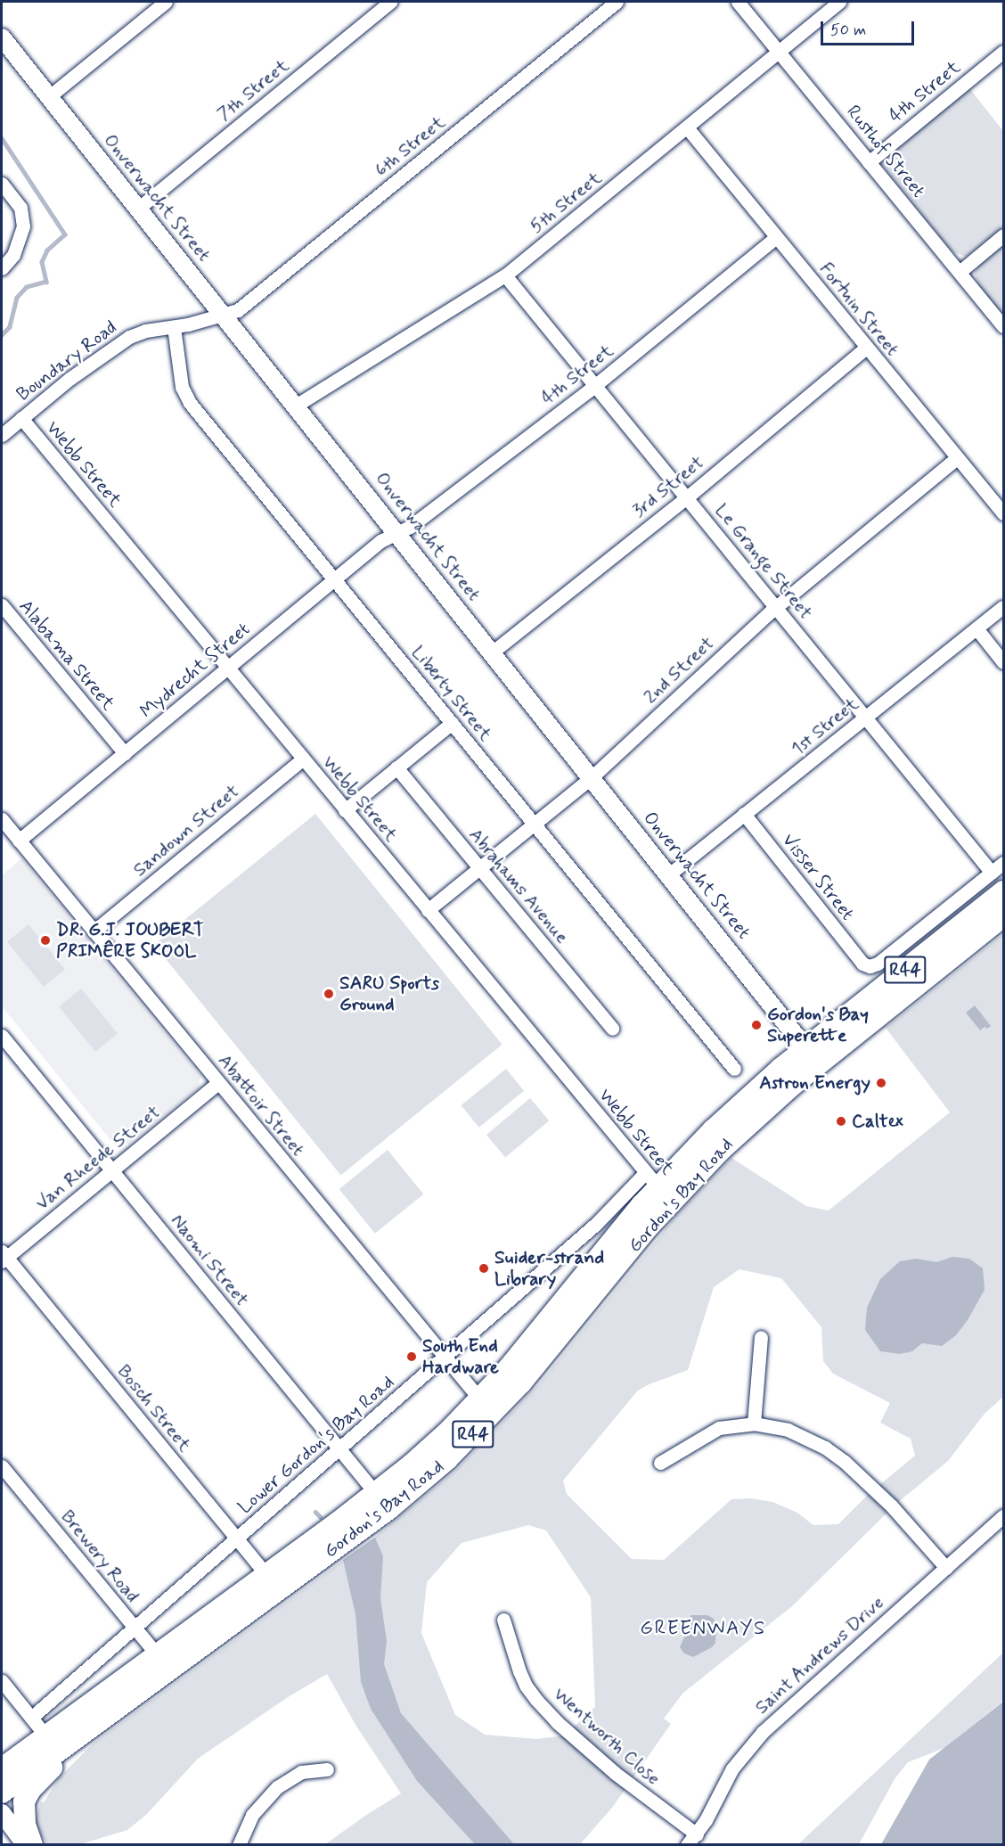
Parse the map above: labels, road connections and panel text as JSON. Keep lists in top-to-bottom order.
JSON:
{
  "streets": {
    "main road": ["R44", "Gordon's Bay Road"],
    "street": [
      "7th Street",
      "4th Street",
      "6th Street",
      "Rusthof Street",
      "Onverwacht Street",
      "5th Street",
      "Fortuin Street",
      "Boundary Road",
      "Webb Street",
      "3rd Street",
      "Le Grange Street",
      "Alabama Street",
      "Mydrecht Street",
      "2nd Street",
      "Liberty Street",
      "1st Street",
      "Sandown Street",
      "Visser Street",
      "Abrahams Avenue",
      "Abattoir Street",
      "Van Rheede Street",
      "Naomi Street",
      "Bosch Street",
      "Lower Gordon's Bay Road",
      "Brewery Road",
      "Saint Andrews Drive",
      "Wentworth Close"
    ]
  },
  "crossings": [
    ["7th Street", "Onverwacht Street"],
    ["4th Street", "Rusthof Street"],
    ["4th Street", "Onverwacht Street"],
    ["4th Street", "Fortuin Street"],
    ["4th Street", "Le Grange Street"],
    ["4th Street", "Mydrecht Street"],
    ["6th Street", "Onverwacht Street"],
    ["6th Street", "Boundary Road"],
    ["Rusthof Street", "5th Street"],
    ["Onverwacht Street", "5th Street"],
    ["Onverwacht Street", "Boundary Road"],
    ["Onverwacht Street", "3rd Street"],
    ["Onverwacht Street", "Mydrecht Street"],
    ["Onverwacht Street", "2nd Street"],
    ["Onverwacht Street", "1st Street"],
    ["Onverwacht Street", "Gordon's Bay Road"],
    ["5th Street", "Fortuin Street"],
    ["5th Street", "Le Grange Street"],
    ["Fortuin Street", "3rd Street"],
    ["Fortuin Street", "2nd Street"],
    ["Boundary Road", "Webb Street"],
    ["Boundary Road", "Liberty Street"],
    ["Webb Street", "Mydrecht Street"],
    ["Webb Street", "2nd Street"],
    ["Webb Street", "Sandown Street"],
    ["Webb Street", "Gordon's Bay Road"],
    ["Webb Street", "Lower Gordon's Bay Road"],
    ["3rd Street", "Le Grange Street"],
    ["Le Grange Street", "2nd Street"],
    ["Le Grange Street", "1st Street"],
    ["Le Grange Street", "Visser Street"],
    ["Alabama Street", "Mydrecht Street"],
    ["Mydrecht Street", "Liberty Street"],
    ["Mydrecht Street", "Abattoir Street"],
    ["2nd Street", "Liberty Street"],
    ["2nd Street", "Abrahams Avenue"],
    ["1st Street", "Visser Street"],
    ["Sandown Street", "Abattoir Street"],
    ["Abattoir Street", "Van Rheede Street"],
    ["Abattoir Street", "Gordon's Bay Road"],
    ["Abattoir Street", "Lower Gordon's Bay Road"],
    ["Van Rheede Street", "Naomi Street"],
    ["Van Rheede Street", "Bosch Street"],
    ["Gordon's Bay Road", "Naomi Street"],
    ["Gordon's Bay Road", "Bosch Street"],
    ["Gordon's Bay Road", "Lower Gordon's Bay Road"],
    ["Gordon's Bay Road", "Brewery Road"],
    ["Naomi Street", "Lower Gordon's Bay Road"],
    ["Bosch Street", "Lower Gordon's Bay Road"],
    ["Lower Gordon's Bay Road", "Brewery Road"],
    ["Saint Andrews Drive", "Wentworth Close"]
  ],
  "districts": ["GREENWAYS"],
  "places": [
    "DR. G.J. JOUBERT PRIMÊRE SKOOL",
    "SARU Sports Ground",
    "Gordon's Bay Superette",
    "Astron Energy",
    "Caltex",
    "Suider-strand Library",
    "South End Hardware"
  ],
  "scale_bar": "50 m"
}
